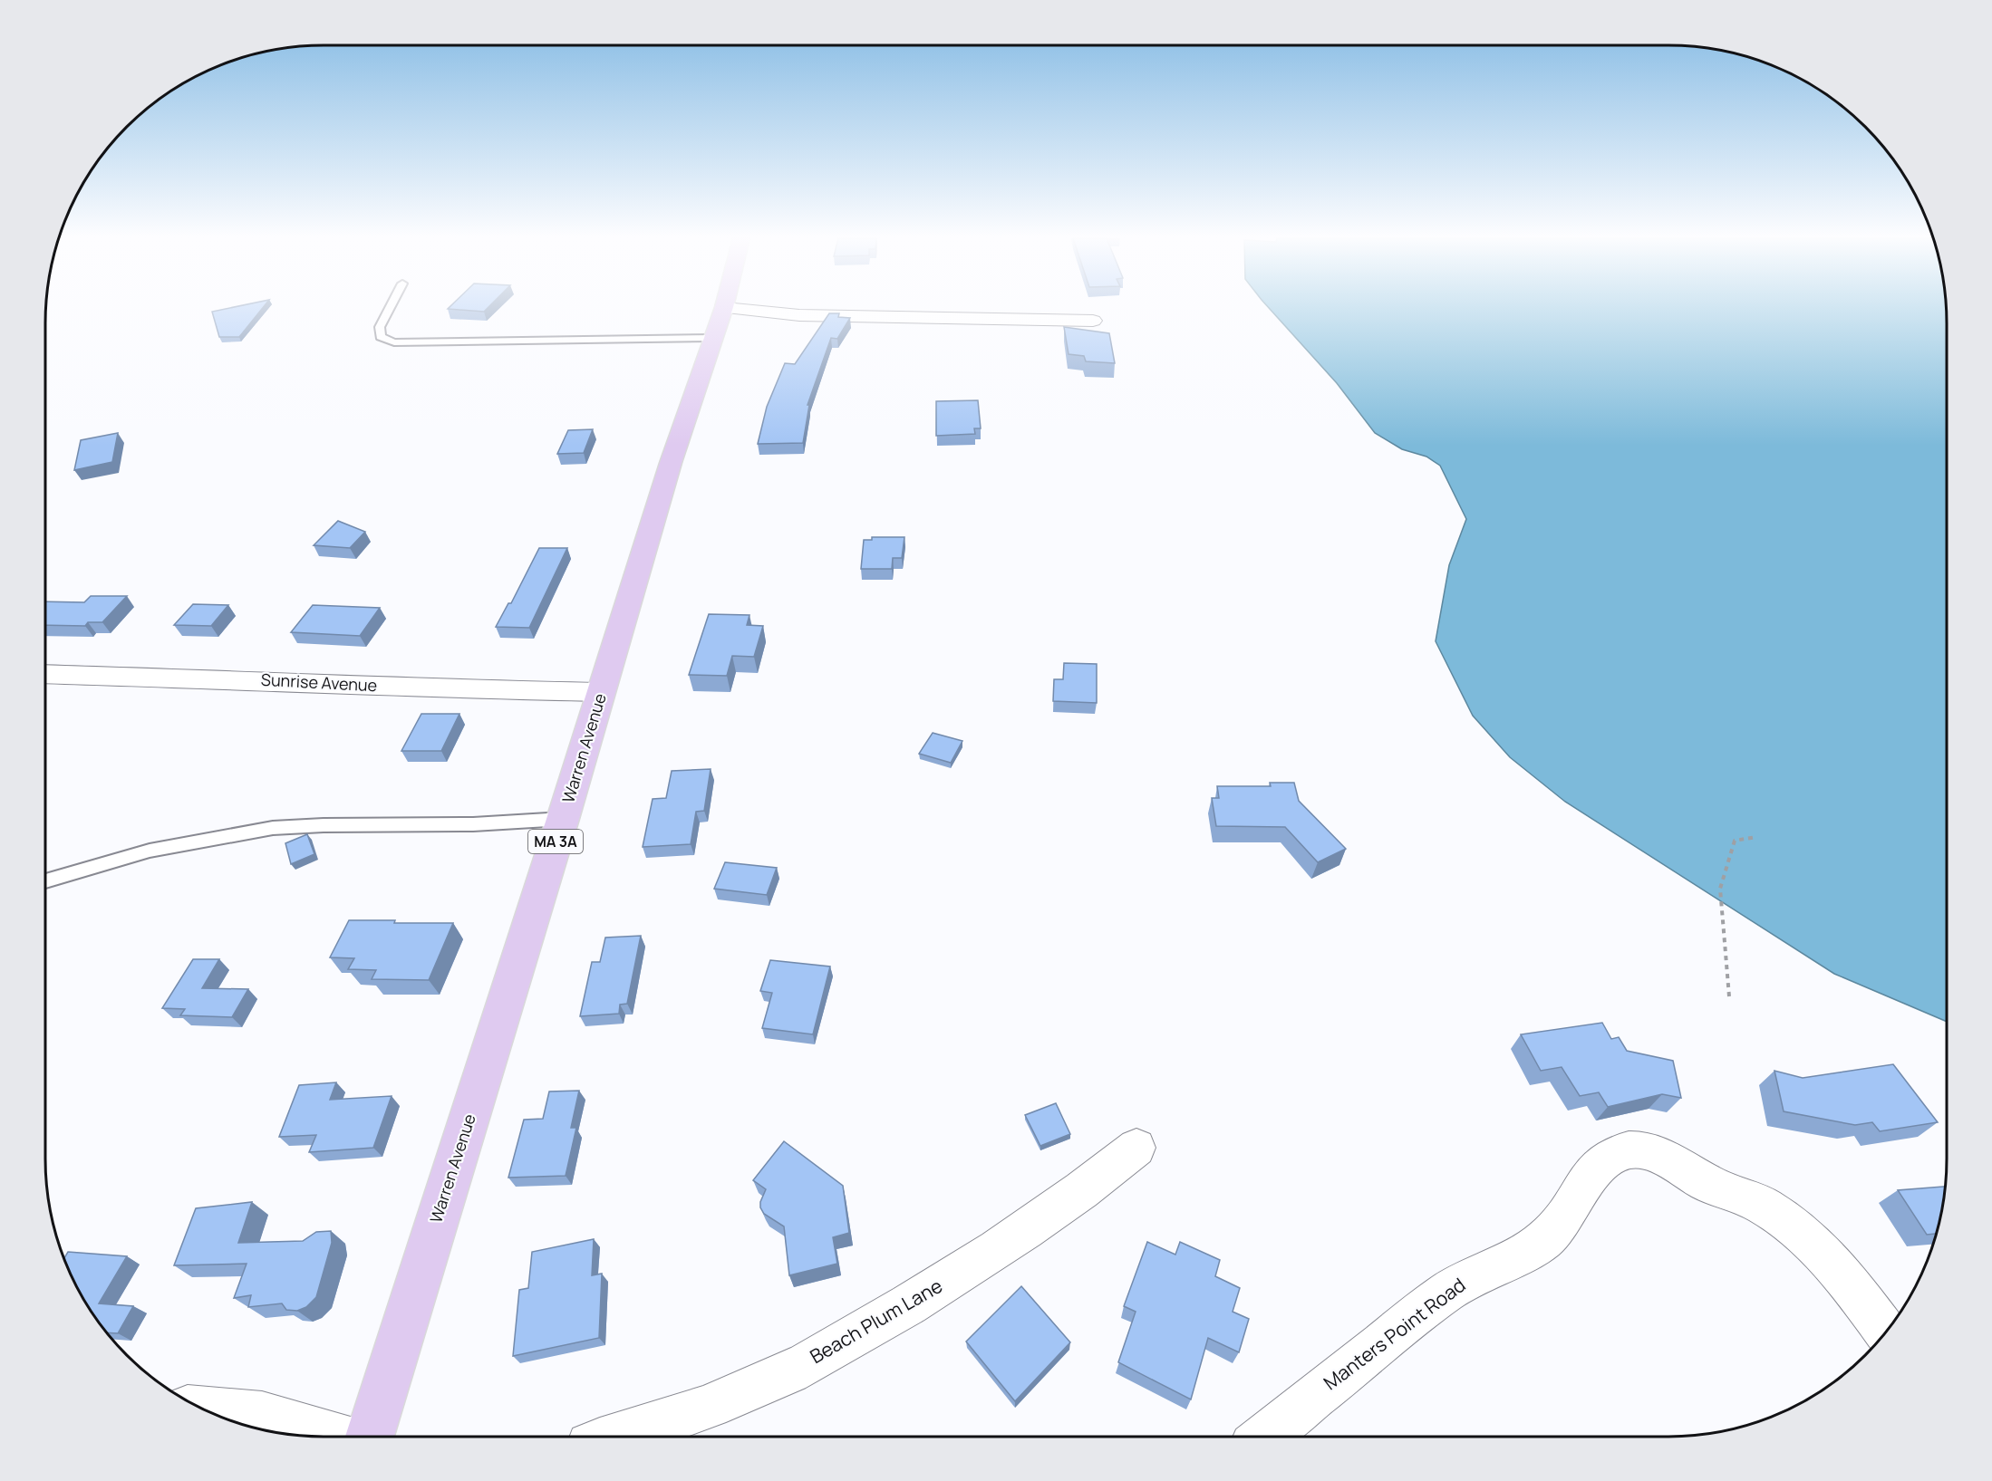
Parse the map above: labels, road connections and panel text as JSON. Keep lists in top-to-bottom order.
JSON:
{
  "streets": {
    "main road": ["Warren Avenue", "MA 3A"],
    "street": ["Sunrise Avenue", "Beach Plum Lane", "Manters Point Road"]
  },
  "crossings": [
    ["Sunrise Avenue", "Warren Avenue"]
  ]
}
